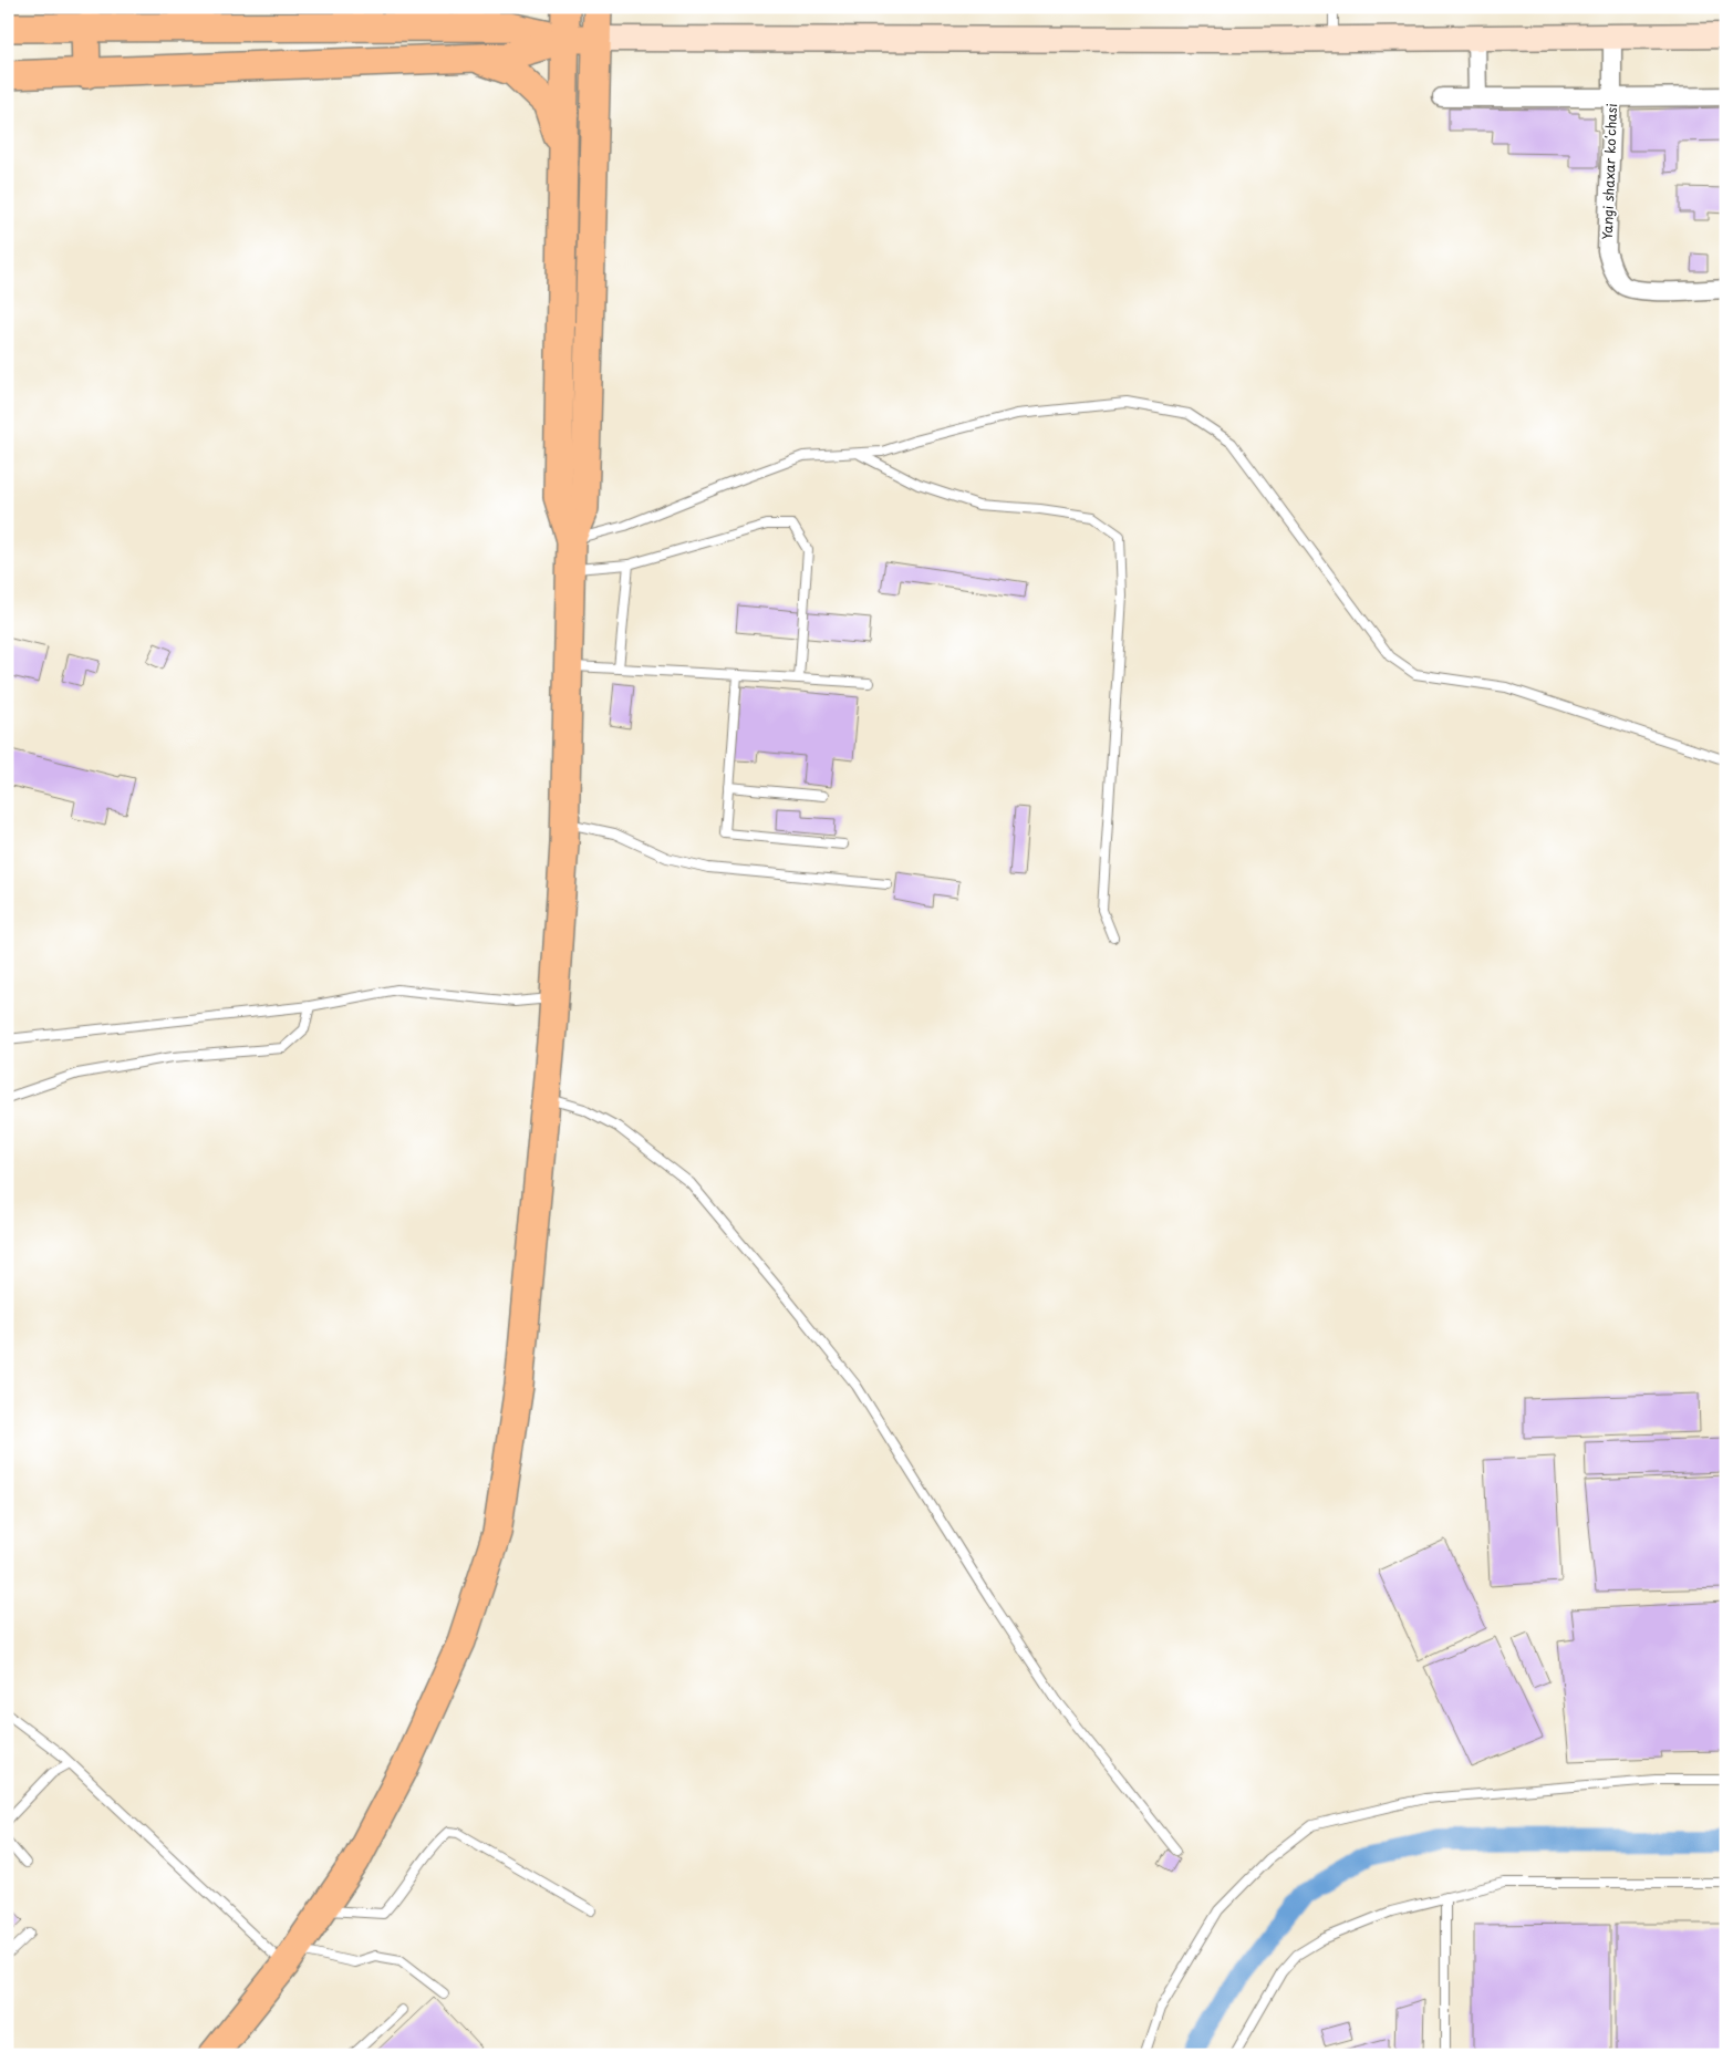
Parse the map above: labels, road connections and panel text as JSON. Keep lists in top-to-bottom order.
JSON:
{
  "streets": {
    "street": ["Yangi shaxar koʻchasi"]
  }
}
